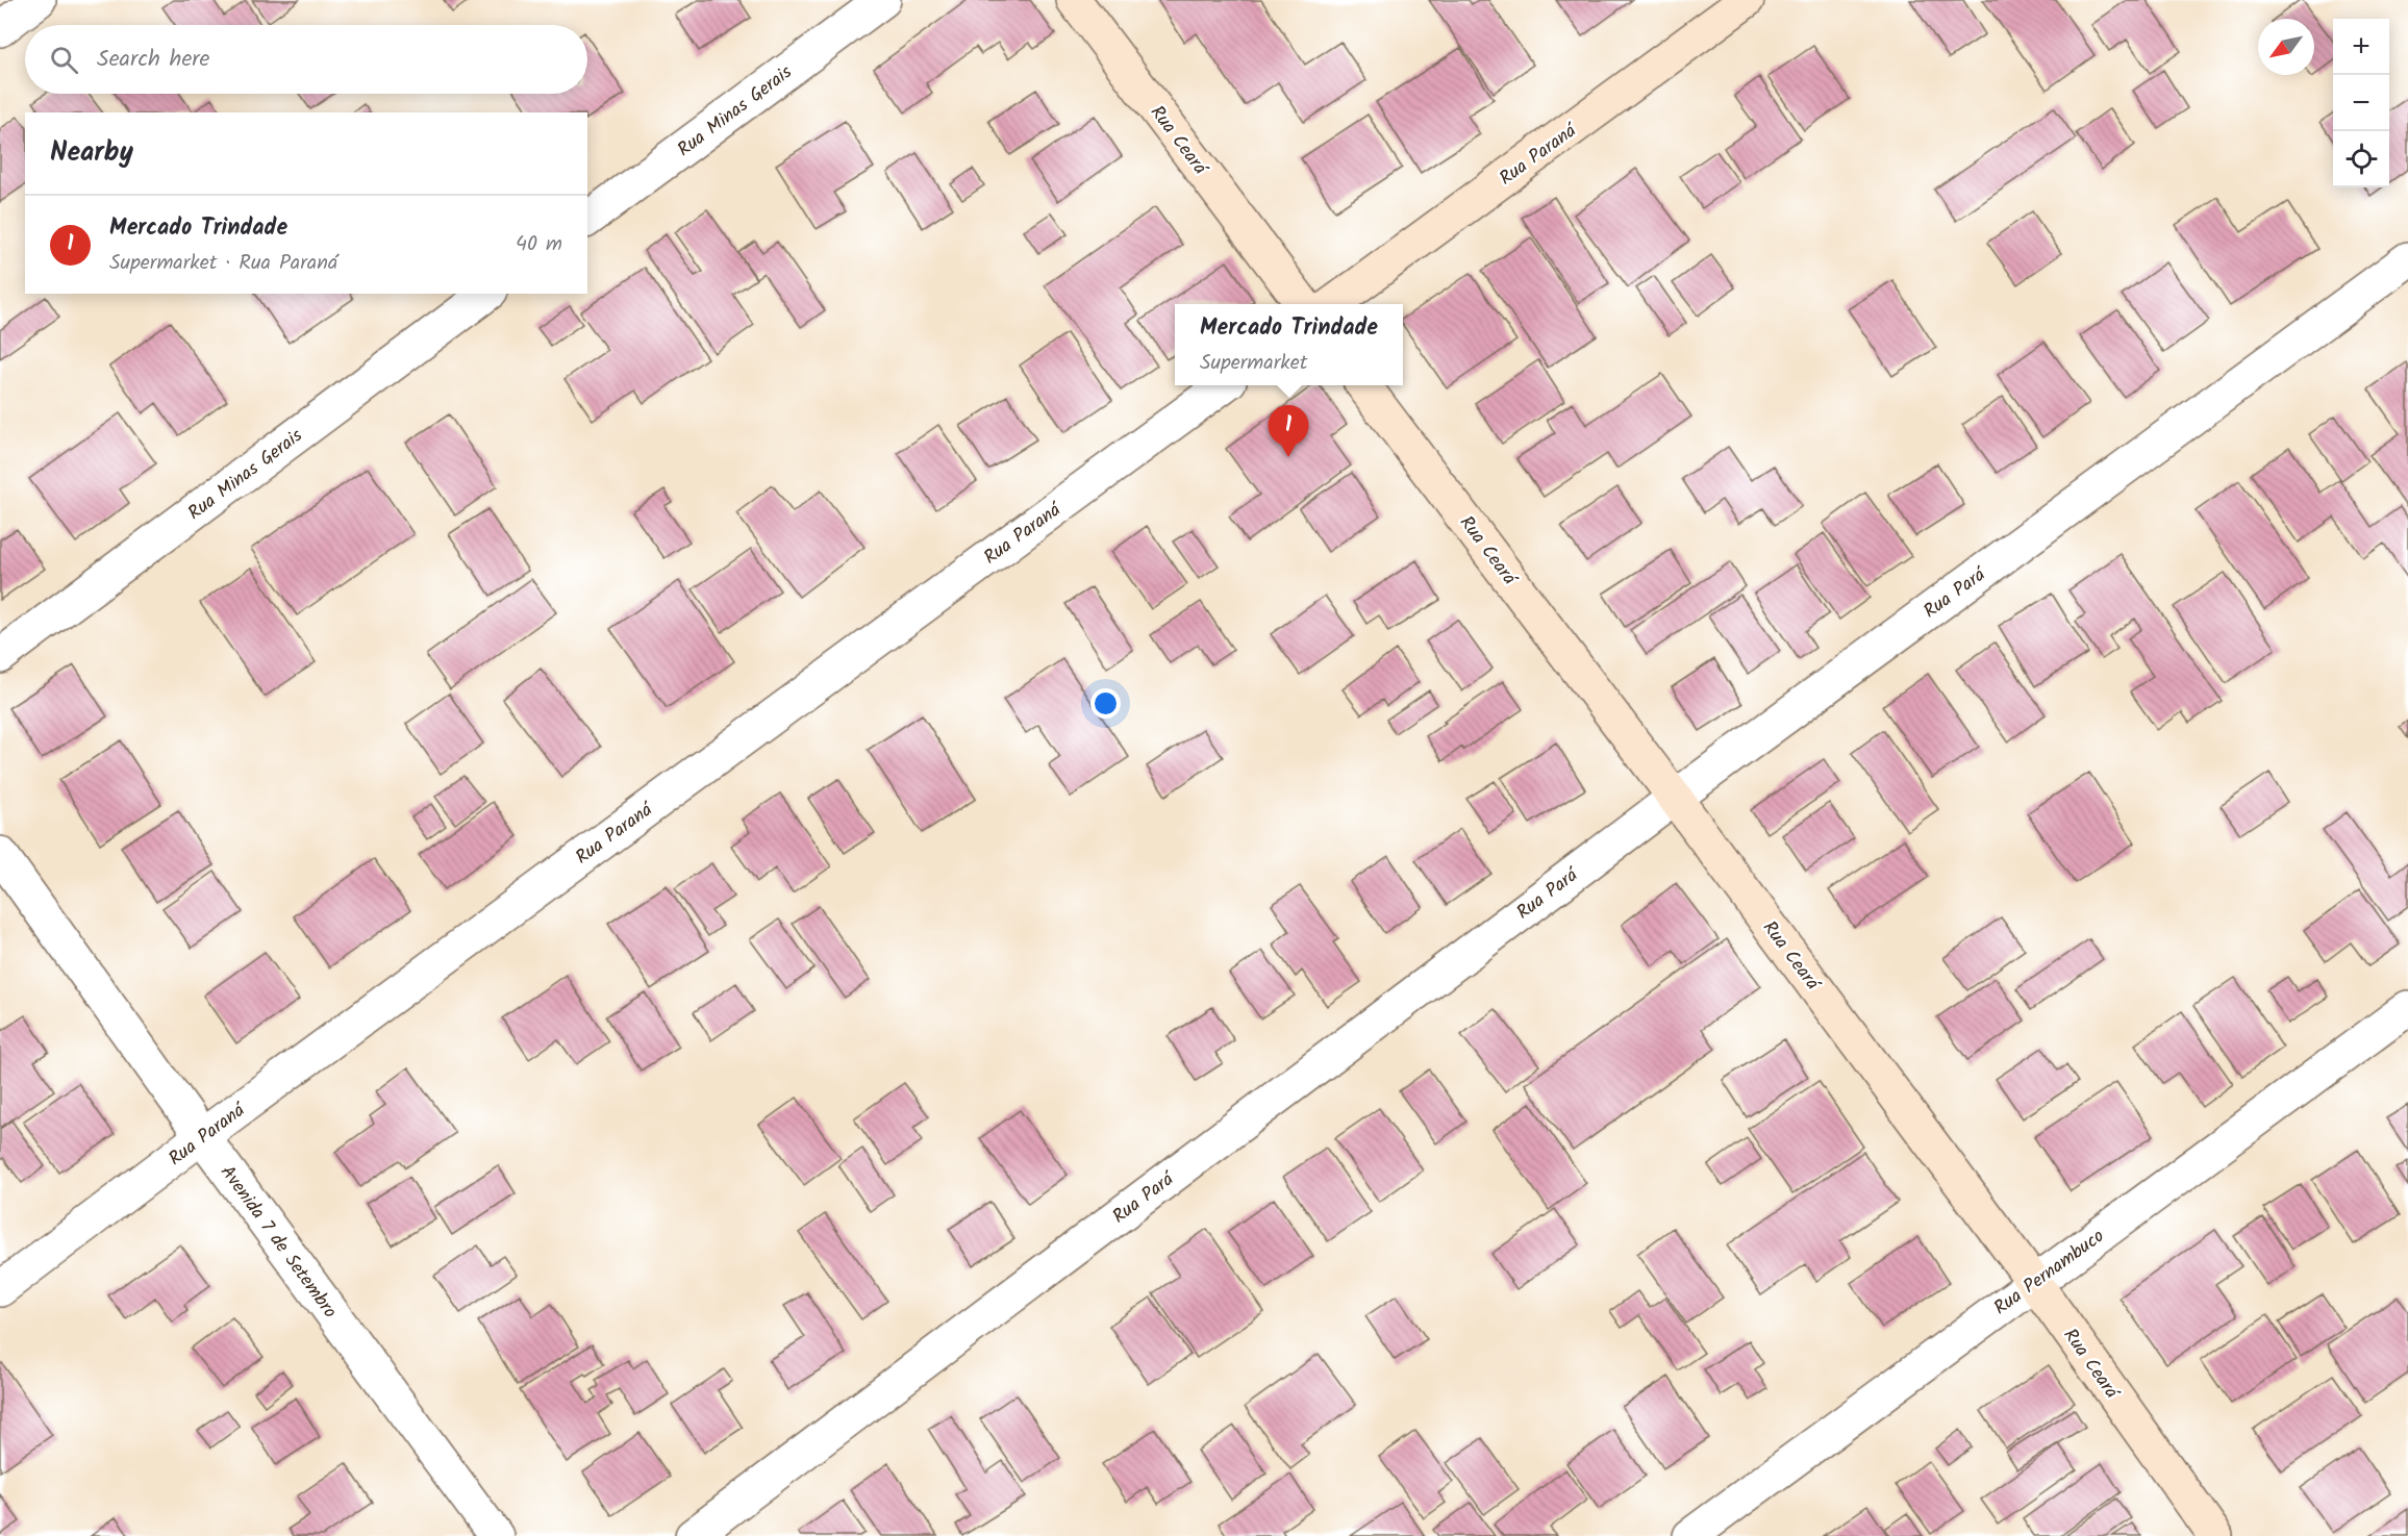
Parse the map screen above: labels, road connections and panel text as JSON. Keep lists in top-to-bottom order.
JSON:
{
  "streets": {
    "street": [
      "Rua Minas Gerais",
      "Rua Ceará",
      "Rua Paraná",
      "Rua Pará",
      "Avenida 7 de Setembro",
      "Rua Pernambuco"
    ]
  },
  "crossings": [
    ["Rua Ceará", "Rua Pará"],
    ["Rua Ceará", "Rua Pernambuco"],
    ["Rua Paraná", "Avenida 7 de Setembro"]
  ],
  "north": "bottom left",
  "page": {
    "map_buttons": ["+", "−"],
    "search": "Search here",
    "heading": "Nearby",
    "list": [
      {
        "mark": "1",
        "name": "Mercado Trindade",
        "note": "Supermarket · Rua Paraná",
        "value": "40 m"
      }
    ],
    "popup": ["Mercado Trindade", "Supermarket"],
    "pins": "1"
  }
}
